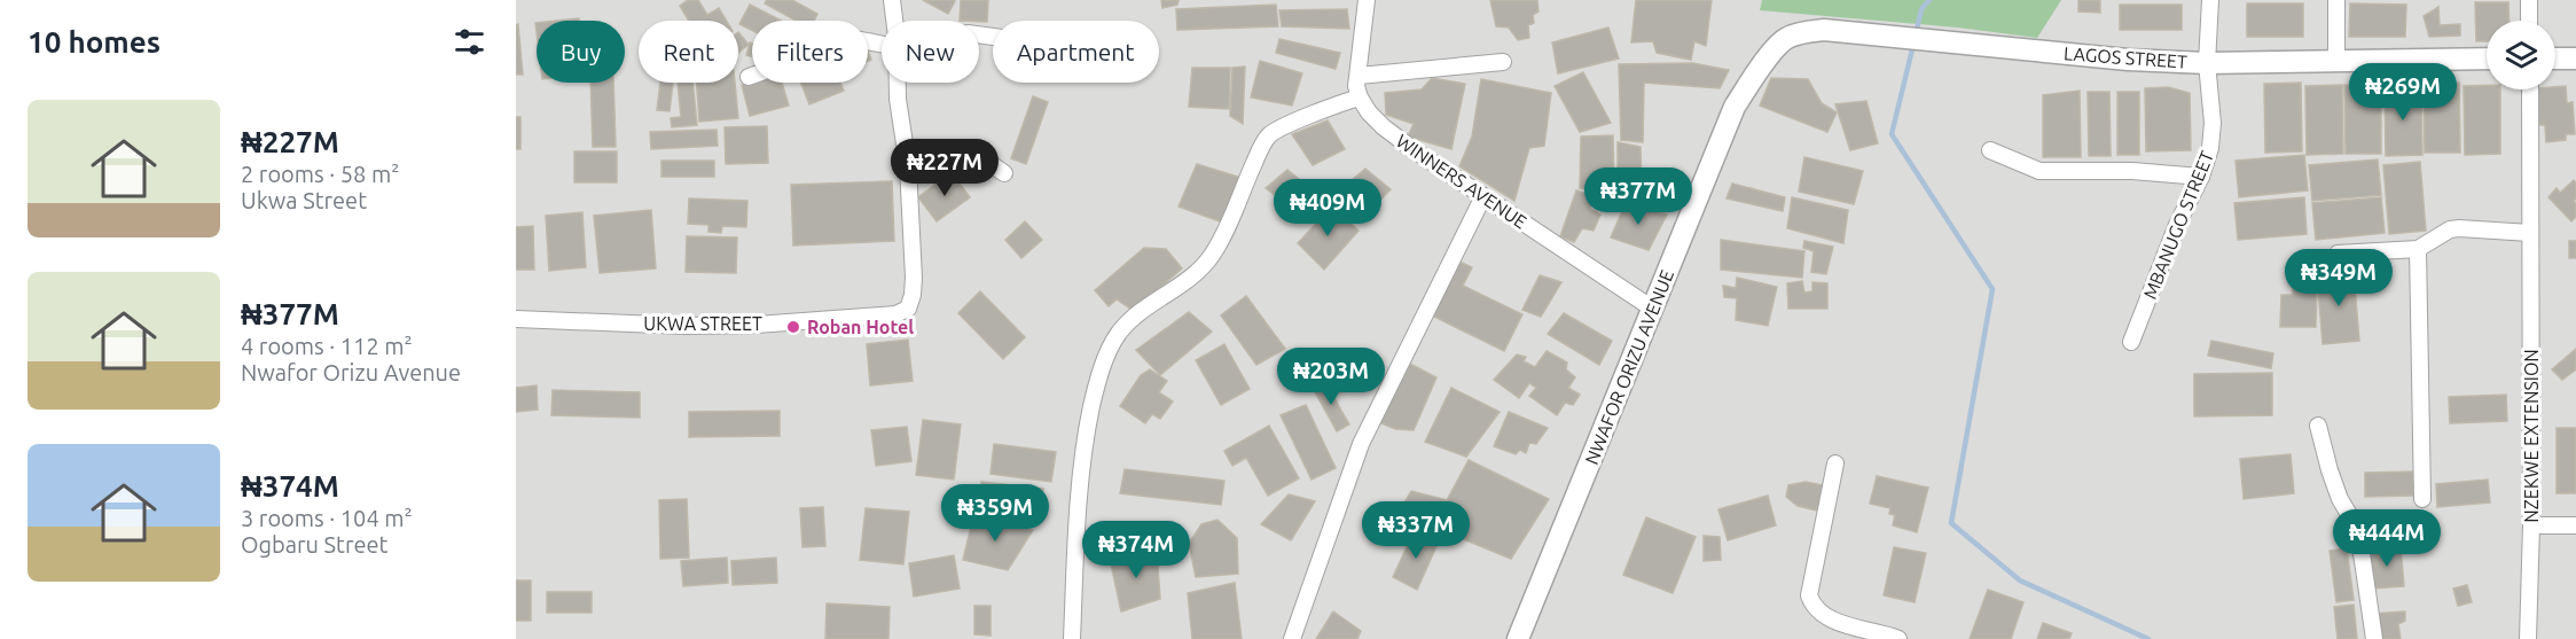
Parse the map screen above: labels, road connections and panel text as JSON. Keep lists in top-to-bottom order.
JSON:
{
  "streets": {
    "street": [
      "LAGOS STREET",
      "WINNERS AVENUE",
      "MBANUGO STREET",
      "UKWA STREET",
      "NWAFOR ORIZU AVENUE",
      "NZEKWE EXTENSION"
    ]
  },
  "crossings": [
    ["LAGOS STREET", "MBANUGO STREET"],
    ["LAGOS STREET", "NWAFOR ORIZU AVENUE"],
    ["WINNERS AVENUE", "NWAFOR ORIZU AVENUE"]
  ],
  "places": ["Roban Hotel"],
  "page": {
    "heading": "10 homes",
    "chip": [
      "Buy",
      "Rent",
      "Filters",
      "New",
      "Apartment"
    ],
    "price": [
      "₦269M",
      "₦227M",
      "₦377M",
      "₦409M",
      "₦349M",
      "₦203M",
      "₦359M",
      "₦337M",
      "₦444M",
      "₦374M"
    ],
    "list": [
      {
        "name": "₦227M",
        "note": "2 rooms · 58 m² · Ukwa Street"
      },
      {
        "name": "₦377M",
        "note": "4 rooms · 112 m² · Nwafor Orizu Avenue"
      },
      {
        "name": "₦374M",
        "note": "3 rooms · 104 m² · Ogbaru Street"
      }
    ]
  }
}
